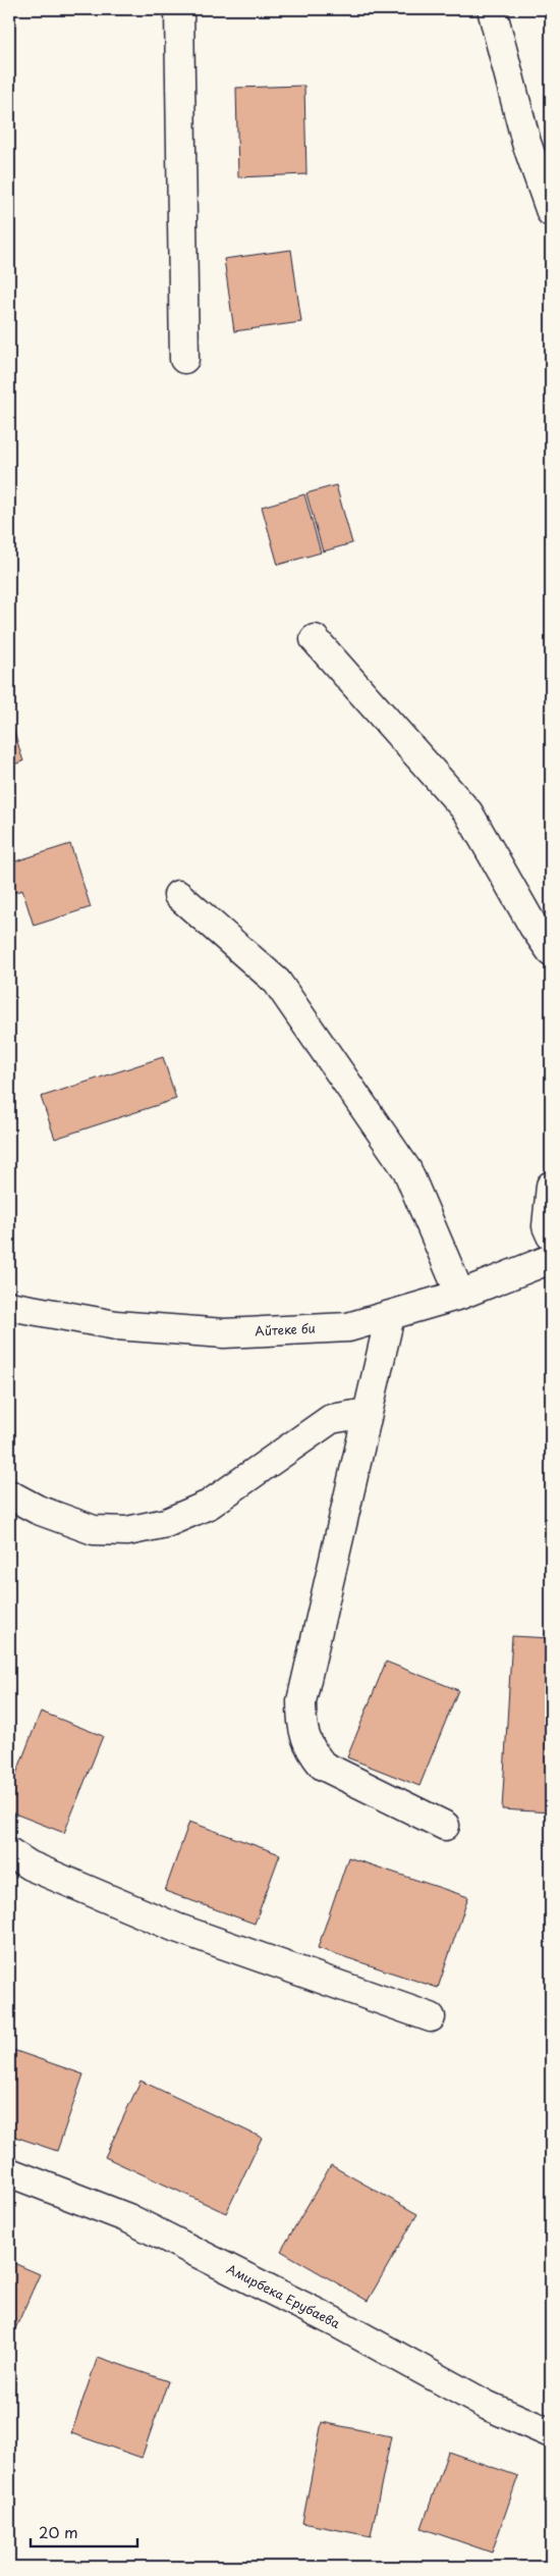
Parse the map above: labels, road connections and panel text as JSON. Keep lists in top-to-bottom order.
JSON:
{
  "streets": {
    "street": ["Айтеке би", "Амирбека Ерубаева"]
  },
  "scale_bar": "20 m"
}
